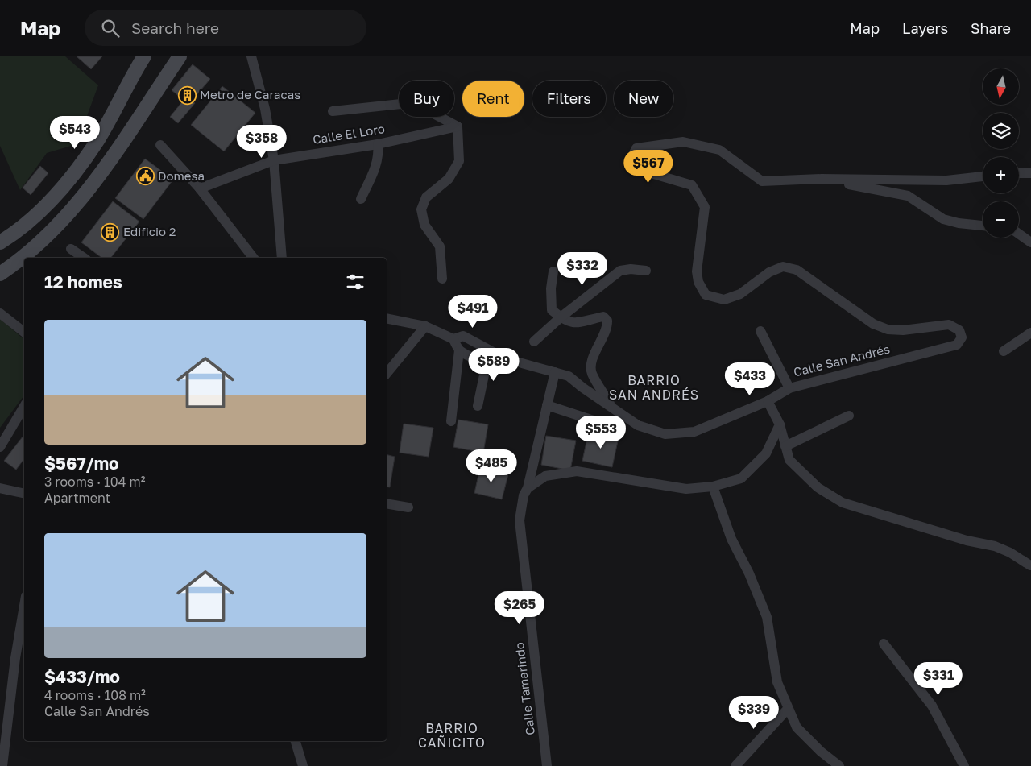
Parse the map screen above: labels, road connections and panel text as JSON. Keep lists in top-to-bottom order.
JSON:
{
  "streets": {
    "street": ["Calle El Loro", "Calle San Andrés", "Calle Tamarindo"]
  },
  "crossings": [
    ["Calle San Andrés", "Calle Tamarindo"]
  ],
  "districts": ["BARRIO SAN ANDRÉS", "BARRIO CAÑICITO"],
  "places": {
    "building": ["Metro de Caracas", "Edificio 2"],
    "public building": ["Domesa"]
  },
  "north": "bottom",
  "page": {
    "header": "Map",
    "search": "Search here",
    "nav": ["Map", "Layers", "Share"],
    "map_buttons": ["+", "−"],
    "chip": [
      "Buy",
      "Rent",
      "Filters",
      "New"
    ],
    "price": [
      "$543",
      "$358",
      "$567",
      "$332",
      "$491",
      "$589",
      "$433",
      "$553",
      "$485",
      "$265",
      "$331",
      "$339"
    ],
    "heading": "12 homes",
    "list": [
      {
        "name": "$567/mo",
        "note": "3 rooms · 104 m² · Apartment"
      },
      {
        "name": "$433/mo",
        "note": "4 rooms · 108 m² · Calle San Andrés"
      }
    ]
  }
}
